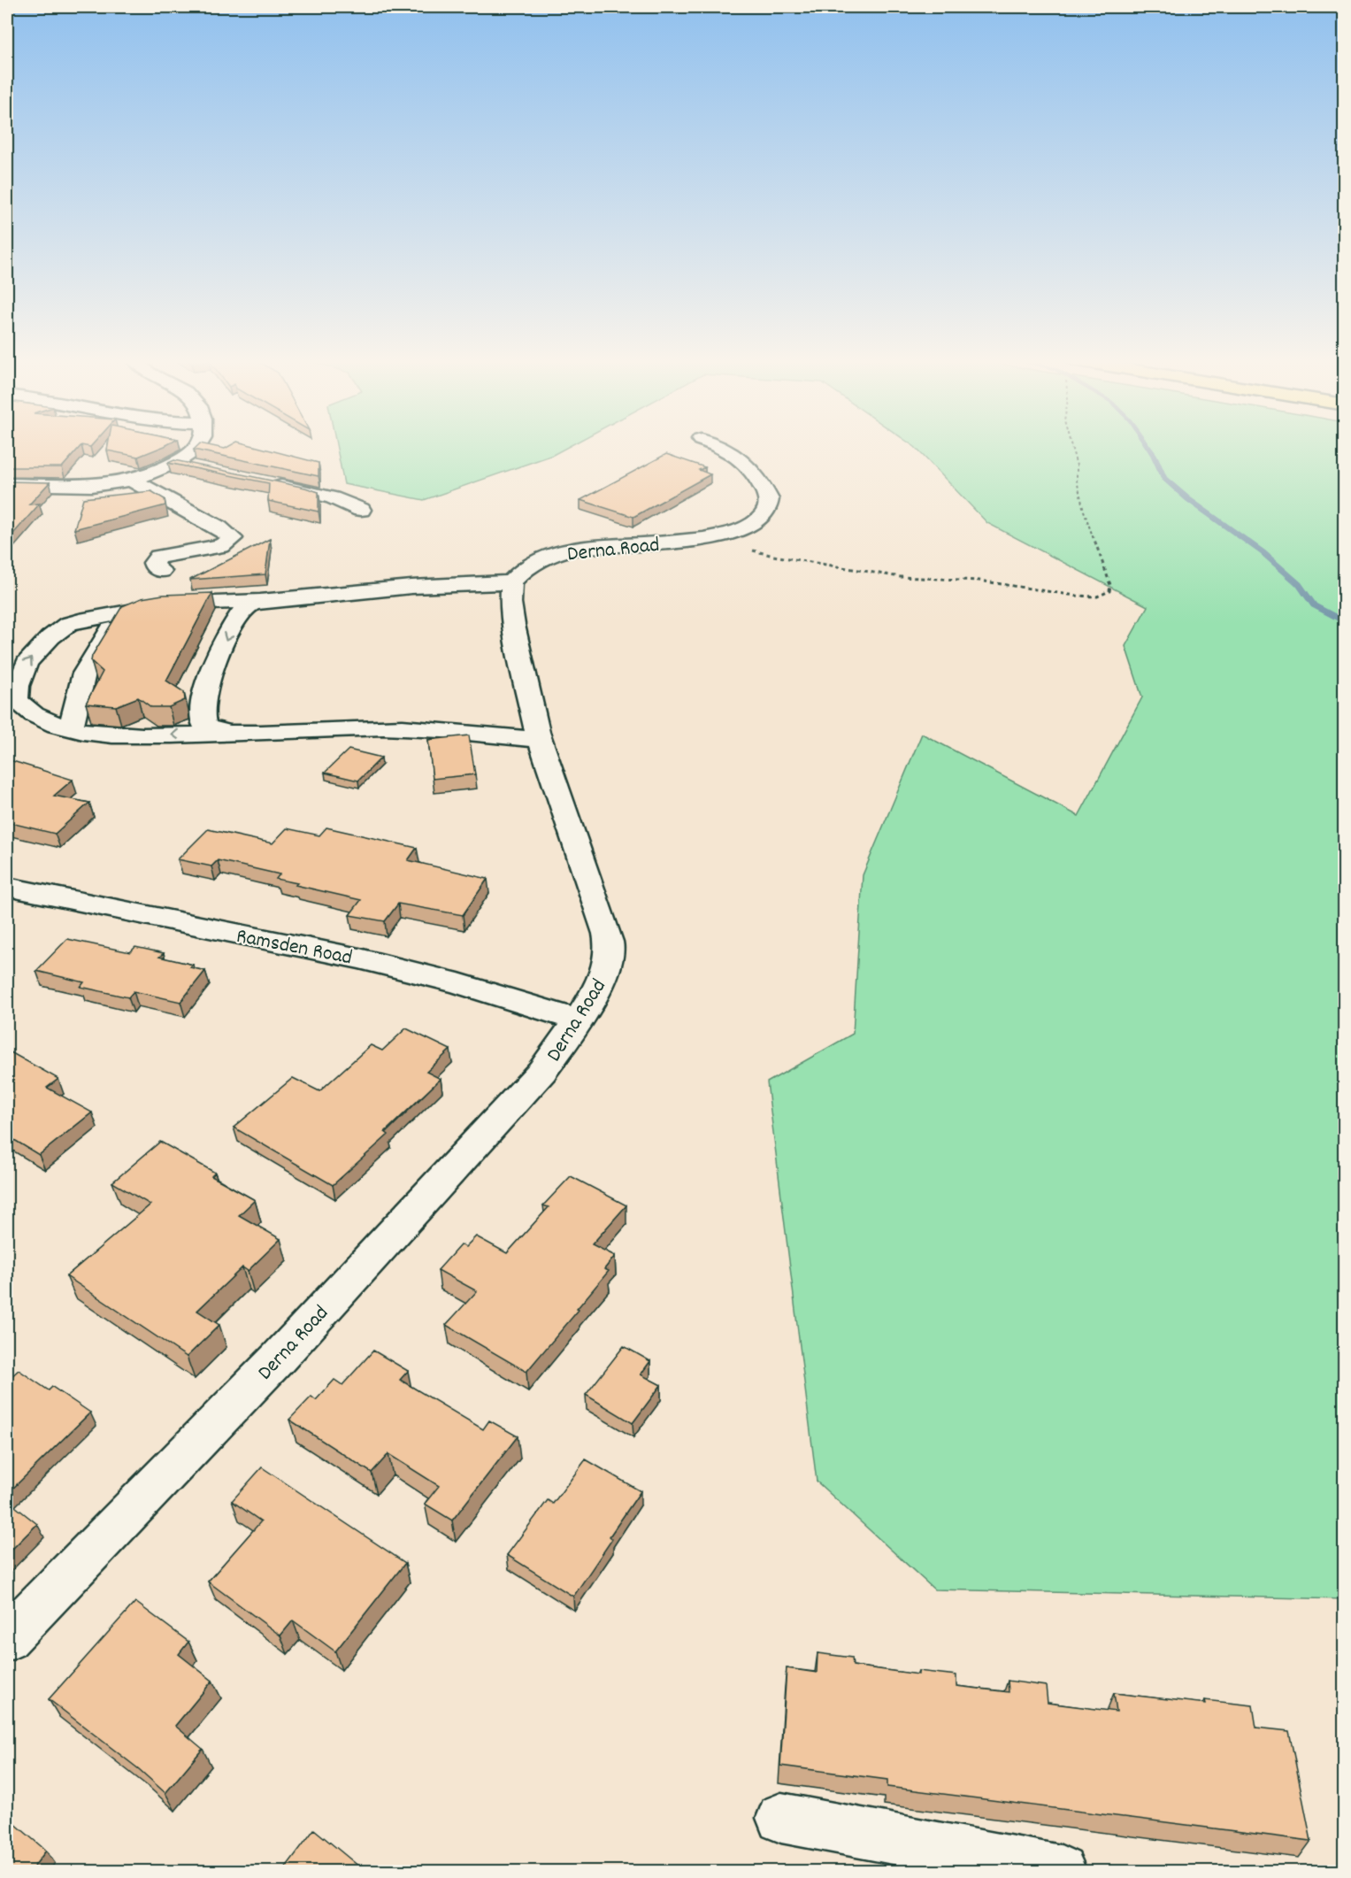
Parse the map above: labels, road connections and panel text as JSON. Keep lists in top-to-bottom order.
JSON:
{
  "streets": {
    "street": ["Derna Road", "Ramsden Road"]
  },
  "crossings": [
    ["Derna Road", "Ramsden Road"]
  ]
}
